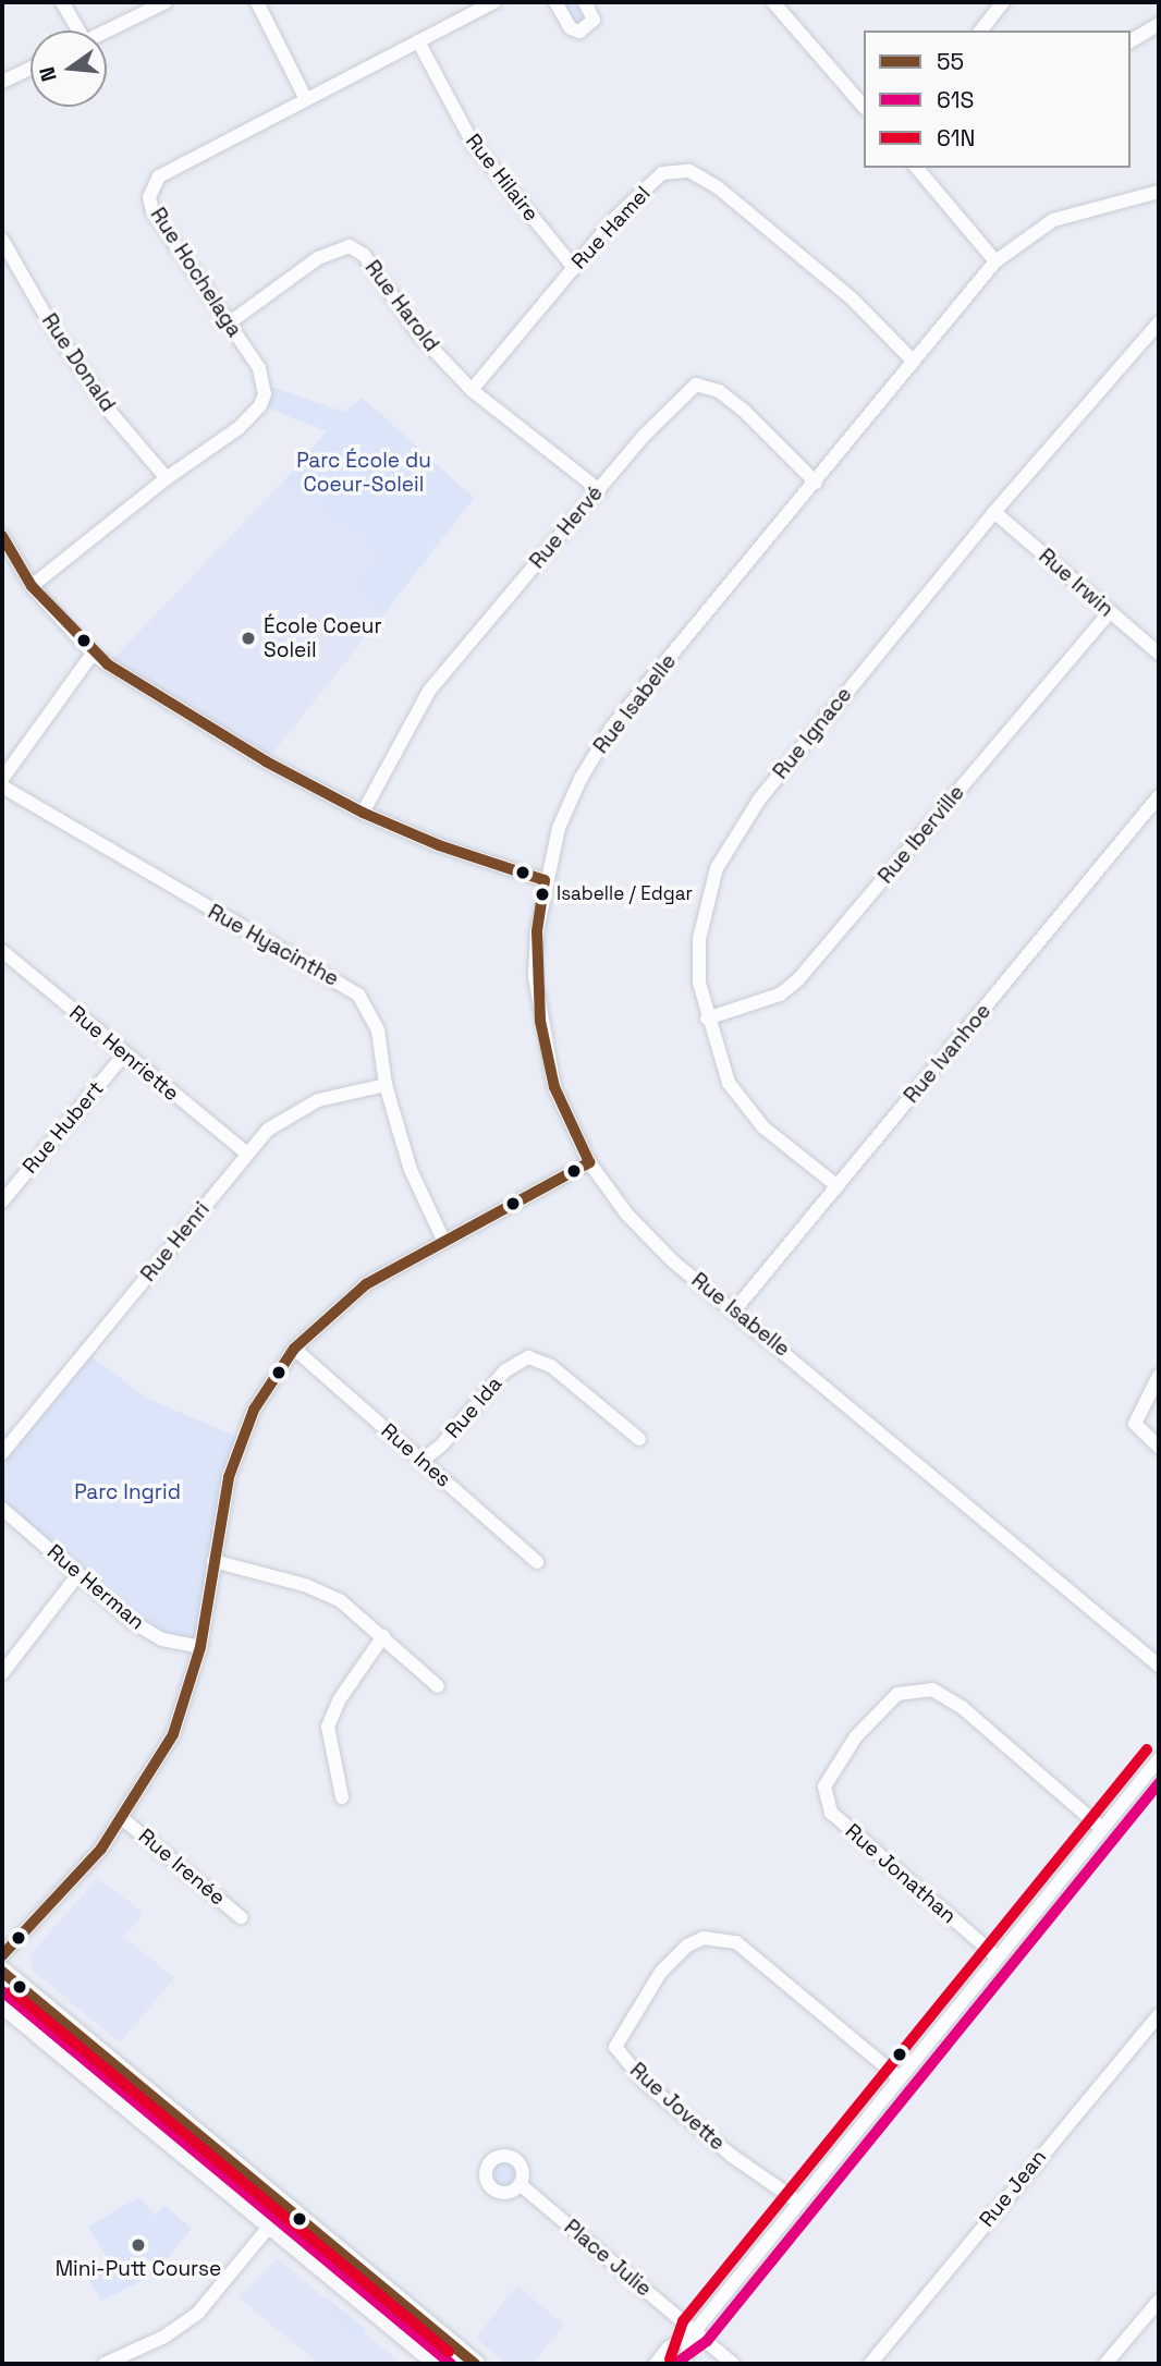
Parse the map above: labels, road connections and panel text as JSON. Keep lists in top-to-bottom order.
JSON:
{
  "streets": {
    "street": [
      "Rue Hilaire",
      "Rue Hamel",
      "Rue Hochelaga",
      "Rue Harold",
      "Rue Donald",
      "Rue Hervé",
      "Rue Irwin",
      "Rue Isabelle",
      "Rue Ignace",
      "Rue Iberville",
      "Rue Hyacinthe",
      "Rue Henriette",
      "Rue Ivanhoe",
      "Rue Hubert",
      "Rue Henri",
      "Rue Ida",
      "Rue Ines",
      "Rue Herman",
      "Rue Irenée",
      "Rue Jonathan",
      "Rue Jovette",
      "Rue Jean",
      "Place Julie"
    ]
  },
  "crossings": [
    ["Rue Hilaire", "Rue Hamel"],
    ["Rue Hilaire", "Rue Hochelaga"],
    ["Rue Hamel", "Rue Harold"],
    ["Rue Hamel", "Rue Isabelle"],
    ["Rue Hochelaga", "Rue Harold"],
    ["Rue Hochelaga", "Rue Donald"],
    ["Rue Harold", "Rue Hervé"],
    ["Rue Hervé", "Rue Isabelle"],
    ["Rue Irwin", "Rue Ignace"],
    ["Rue Irwin", "Rue Iberville"],
    ["Rue Isabelle", "Rue Ivanhoe"],
    ["Rue Ignace", "Rue Iberville"],
    ["Rue Ignace", "Rue Ivanhoe"],
    ["Rue Hyacinthe", "Rue Henri"],
    ["Rue Henriette", "Rue Hubert"],
    ["Rue Henriette", "Rue Henri"],
    ["Rue Ida", "Rue Ines"]
  ],
  "parks": ["Parc École du Coeur-Soleil", "Parc Ingrid"],
  "places": ["École Coeur Soleil", "Isabelle / Edgar", "Mini-Putt Course"],
  "lines": ["transit line 55", "transit line 61N", "transit line 61S"],
  "legend": ["55", "61S", "61N"],
  "north": "left"
}
